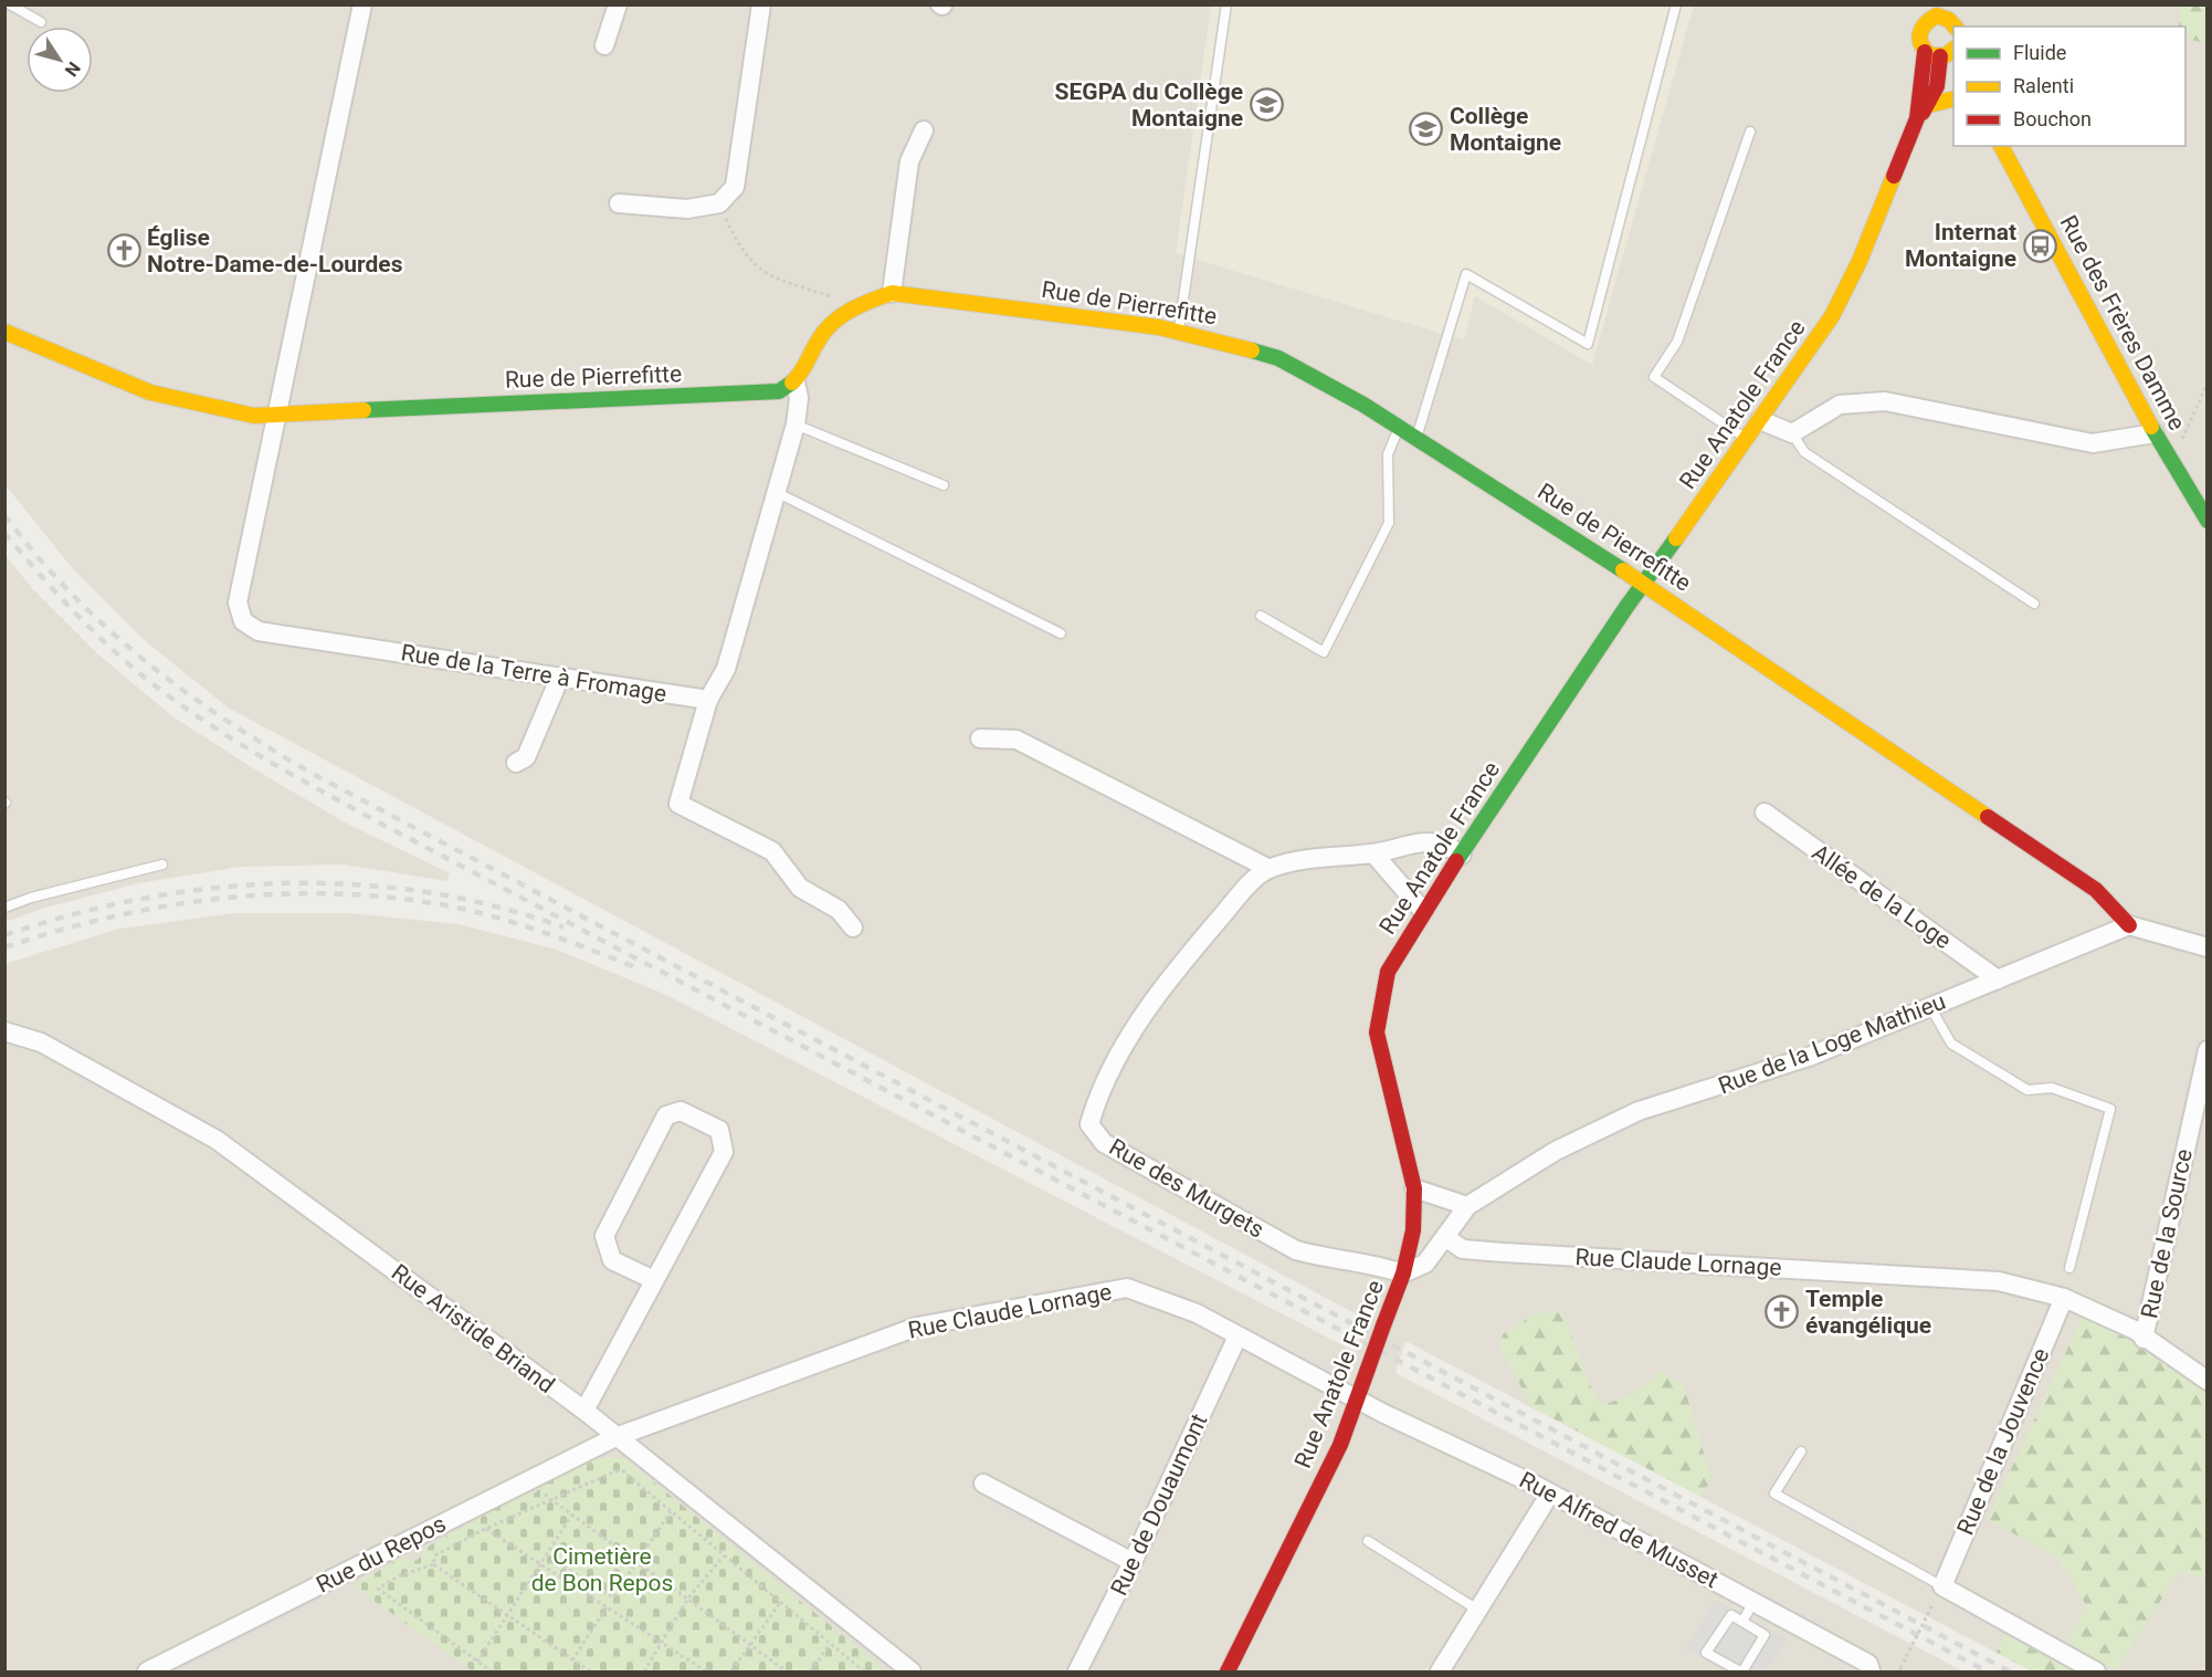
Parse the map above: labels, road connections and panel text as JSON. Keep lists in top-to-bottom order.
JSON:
{
  "streets": {
    "street": [
      "Rue de Pierrefitte",
      "Rue des Frères Damme",
      "Rue Anatole France",
      "Rue de la Terre à Fromage",
      "Allée de la Loge",
      "Rue de la Loge Mathieu",
      "Rue des Murgets",
      "Rue de la Source",
      "Rue Claude Lornage",
      "Rue Aristide Briand",
      "Rue de la Jouvence",
      "Rue de Douaumont",
      "Rue Alfred de Musset",
      "Rue du Repos"
    ]
  },
  "crossings": [
    ["Rue de Pierrefitte", "Rue Anatole France"],
    ["Rue de Pierrefitte", "Rue de la Terre à Fromage"],
    ["Rue de Pierrefitte", "Rue de la Loge Mathieu"],
    ["Rue Anatole France", "Rue de la Loge Mathieu"],
    ["Rue Anatole France", "Rue des Murgets"],
    ["Rue Anatole France", "Rue Claude Lornage"],
    ["Rue Anatole France", "Rue Alfred de Musset"],
    ["Allée de la Loge", "Rue de la Loge Mathieu"],
    ["Rue de la Loge Mathieu", "Rue des Murgets"],
    ["Rue de la Loge Mathieu", "Rue Claude Lornage"],
    ["Rue de la Source", "Rue Claude Lornage"],
    ["Rue Claude Lornage", "Rue Aristide Briand"],
    ["Rue Claude Lornage", "Rue de la Jouvence"],
    ["Rue Claude Lornage", "Rue de Douaumont"],
    ["Rue Claude Lornage", "Rue Alfred de Musset"],
    ["Rue Claude Lornage", "Rue du Repos"],
    ["Rue Aristide Briand", "Rue du Repos"]
  ],
  "parks": ["Cimetière de Bon Repos"],
  "places": {
    "school or university": ["SEGPA du Collège Montaigne", "Collège Montaigne"],
    "bus stop": ["Internat Montaigne"],
    "church": ["Église Notre-Dame-de-Lourdes", "Temple évangélique"]
  },
  "legend": ["Fluide", "Ralenti", "Bouchon"],
  "north": "bottom right"
}
